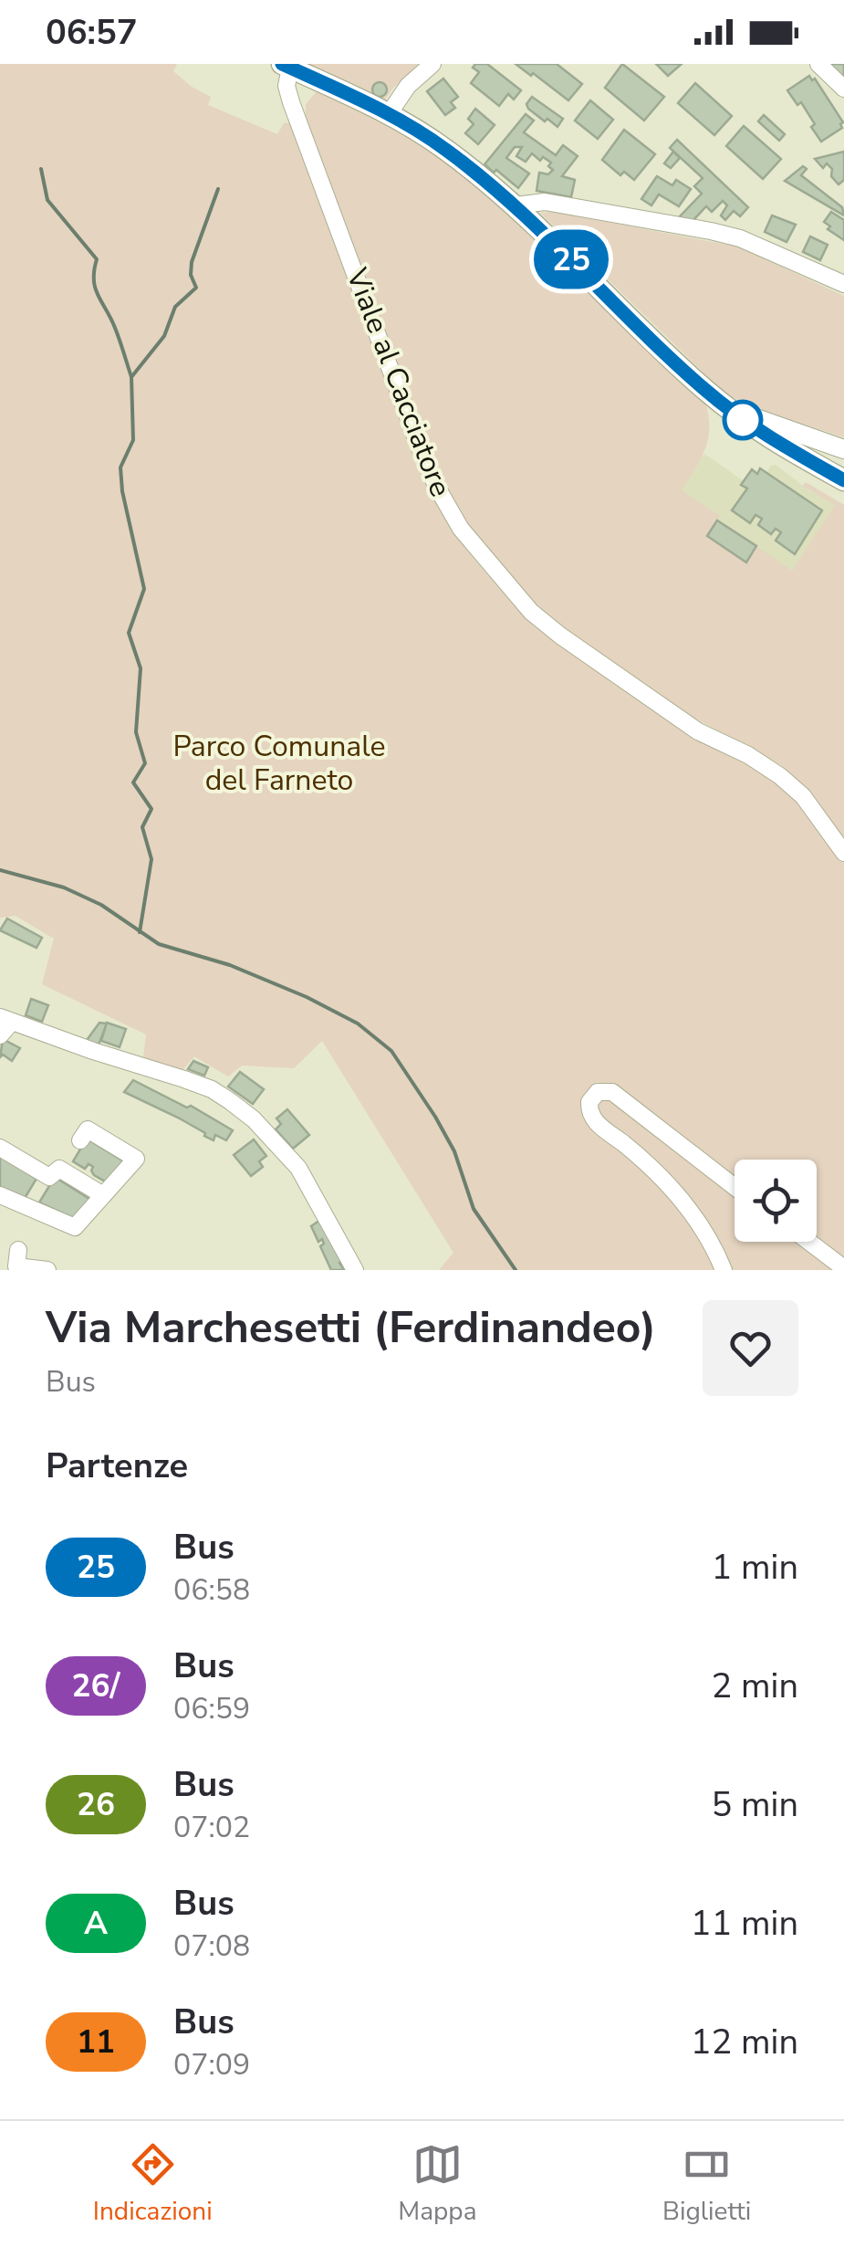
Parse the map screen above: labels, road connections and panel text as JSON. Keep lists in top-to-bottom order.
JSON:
{
  "streets": {
    "street": ["Viale al Cacciatore"]
  },
  "parks": ["Parco Comunale del Farneto"],
  "lines": ["bus line 25"],
  "page": {
    "status": "06:57",
    "on_map": "25",
    "heading": [
      ["Via Marchesetti (Ferdinandeo)", "Bus"],
      "Partenze"
    ],
    "list": [
      {
        "mark": "25",
        "name": "Bus",
        "note": "06:58",
        "value": "1 min"
      },
      {
        "mark": "26/",
        "name": "Bus",
        "note": "06:59",
        "value": "2 min"
      },
      {
        "mark": "26",
        "name": "Bus",
        "note": "07:02",
        "value": "5 min"
      },
      {
        "mark": "A",
        "name": "Bus",
        "note": "07:08",
        "value": "11 min"
      },
      {
        "mark": "11",
        "name": "Bus",
        "note": "07:09",
        "value": "12 min"
      }
    ],
    "tabs": ["Indicazioni", "Mappa", "Biglietti"]
  }
}
